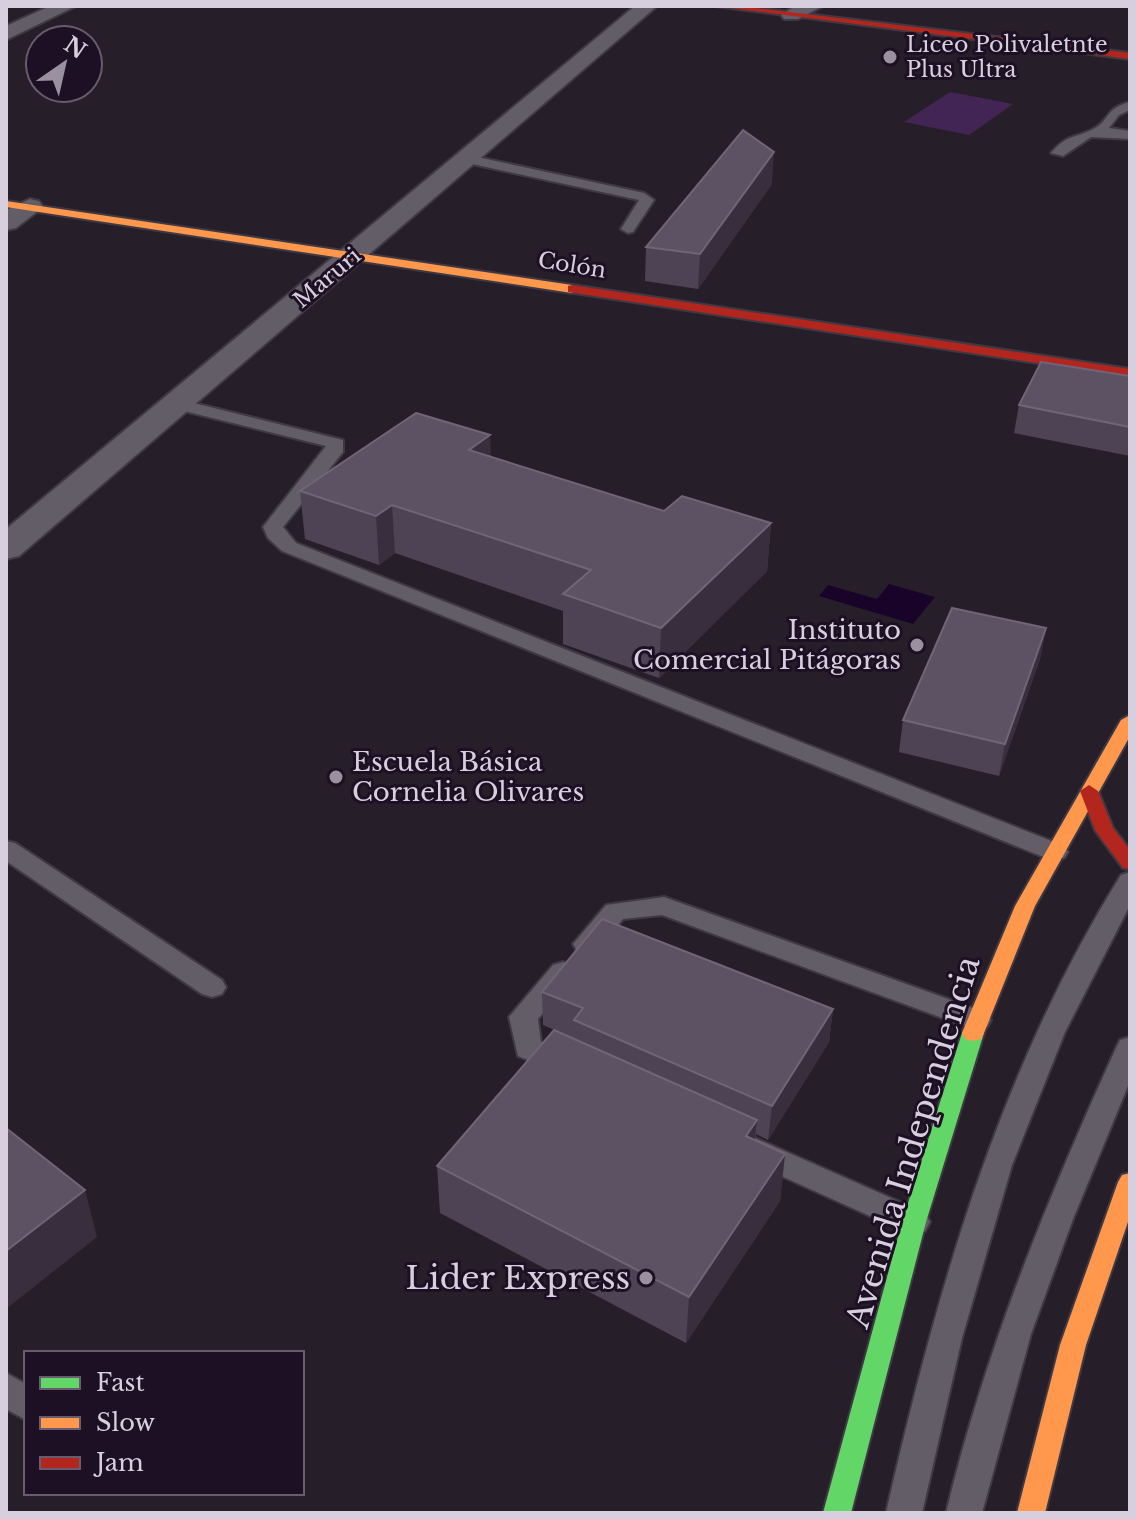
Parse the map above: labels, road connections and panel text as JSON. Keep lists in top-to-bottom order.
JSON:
{
  "streets": {
    "main road": ["Colón", "Avenida Independencia"],
    "street": ["Maruri"]
  },
  "crossings": [
    ["Colón", "Maruri"]
  ],
  "places": [
    "Liceo Polivaletnte Plus Ultra",
    "Instituto Comercial Pitágoras",
    "Escuela Básica Cornelia Olivares",
    "Lider Express"
  ],
  "legend": ["Fast", "Slow", "Jam"],
  "north": "top right"
}
